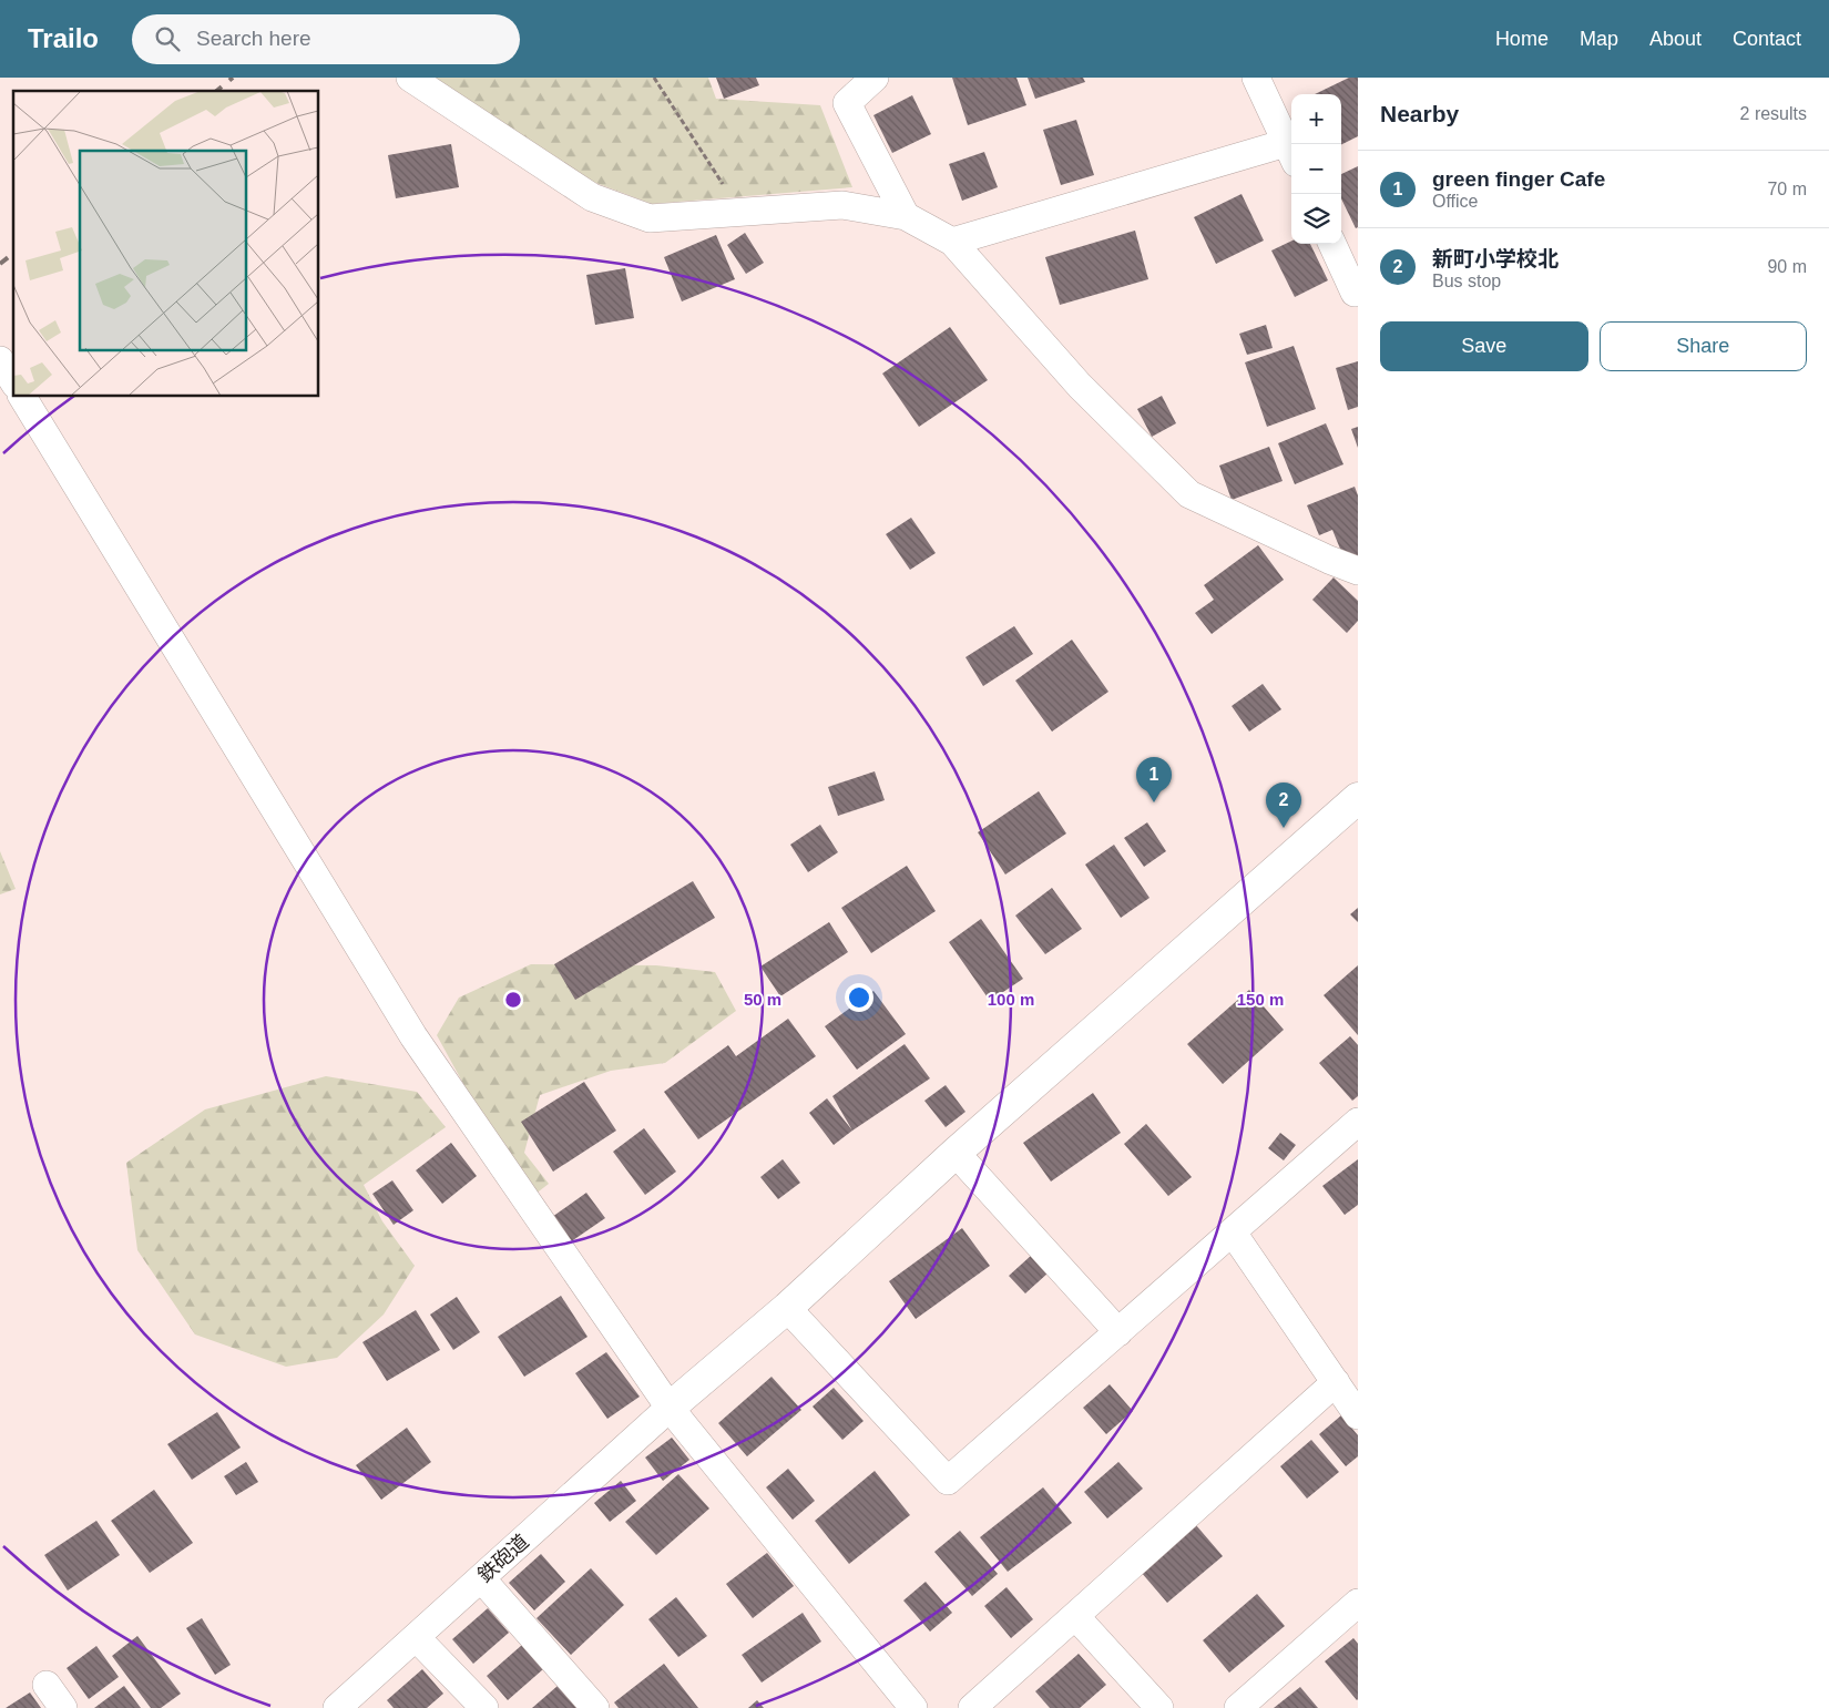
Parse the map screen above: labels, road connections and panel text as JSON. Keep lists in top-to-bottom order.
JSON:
{
  "streets": {
    "street": ["鉄砲道"]
  },
  "page": {
    "header": "Trailo",
    "search": "Search here",
    "nav": [
      "Home",
      "Map",
      "About",
      "Contact"
    ],
    "heading": ["Nearby", "2 results"],
    "map_buttons": ["+", "−"],
    "list": [
      {
        "mark": "1",
        "name": "green finger Cafe",
        "note": "Office",
        "value": "70 m"
      },
      {
        "mark": "2",
        "name": "新町小学校北",
        "note": "Bus stop",
        "value": "90 m"
      }
    ],
    "buttons": ["Save", "Share"],
    "pins": ["1", "2"]
  },
  "rings": ["50 m", "100 m", "150 m"]
}
